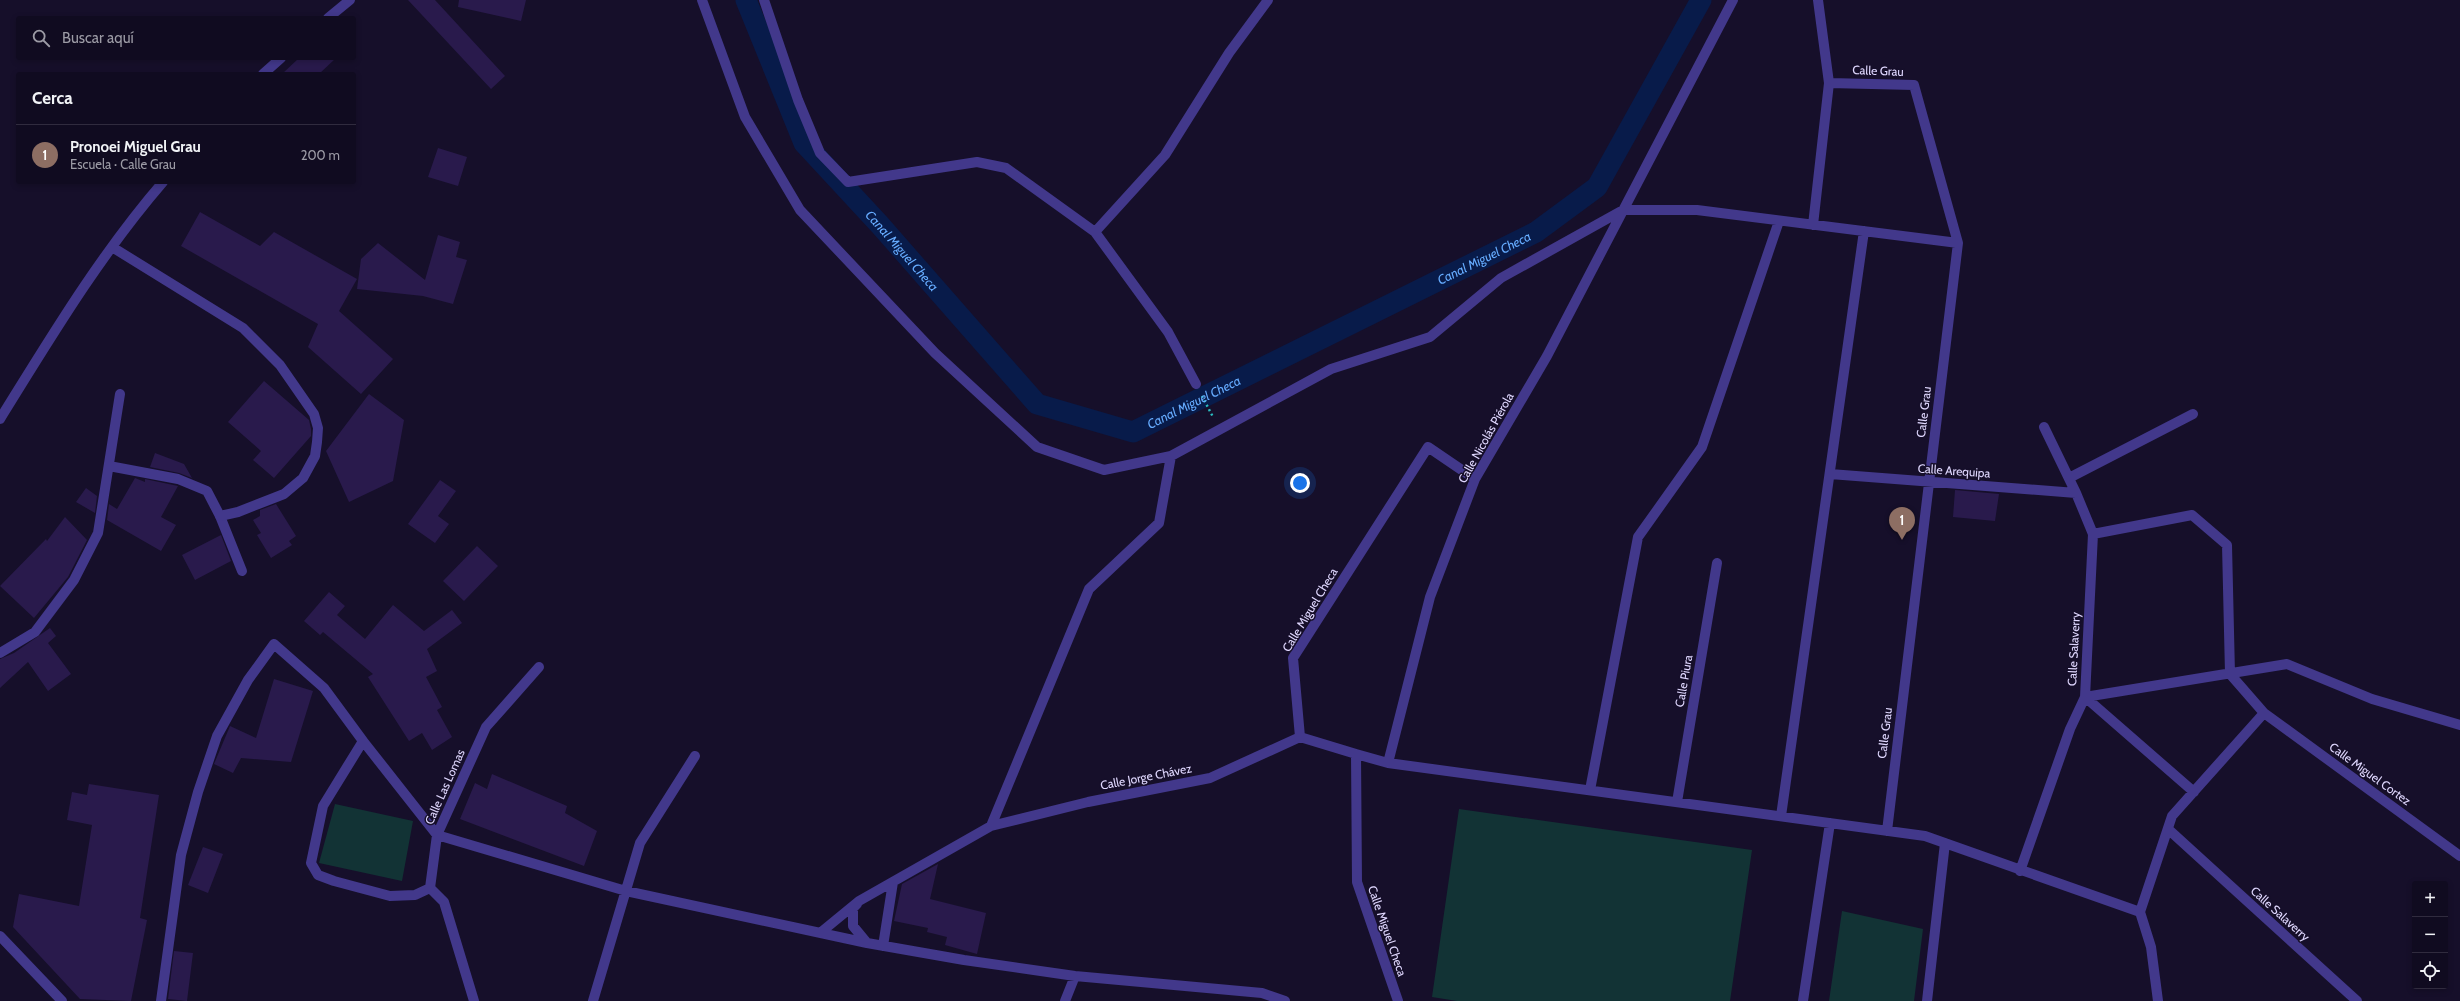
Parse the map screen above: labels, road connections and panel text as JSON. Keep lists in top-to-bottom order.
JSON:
{
  "streets": {
    "street": [
      "Calle Grau",
      "Calle Nicolás Piérola",
      "Calle Arequipa",
      "Calle Miguel Checa",
      "Calle Salaverry",
      "Calle Piura",
      "Calle Miguel Cortez",
      "Calle Jorge Chávez",
      "Calle Las Lomas"
    ]
  },
  "crossings": [
    ["Calle Grau", "Calle Arequipa"],
    ["Calle Nicolás Piérola", "Calle Miguel Checa"],
    ["Calle Arequipa", "Calle Salaverry"],
    ["Calle Miguel Checa", "Calle Jorge Chávez"]
  ],
  "water": ["Canal Miguel Checa"],
  "page": {
    "search": "Buscar aquí",
    "heading": "Cerca",
    "list": [
      {
        "mark": "1",
        "name": "Pronoei Miguel Grau",
        "note": "Escuela · Calle Grau",
        "value": "200 m"
      }
    ],
    "pins": "1",
    "map_buttons": ["+", "−"]
  }
}
